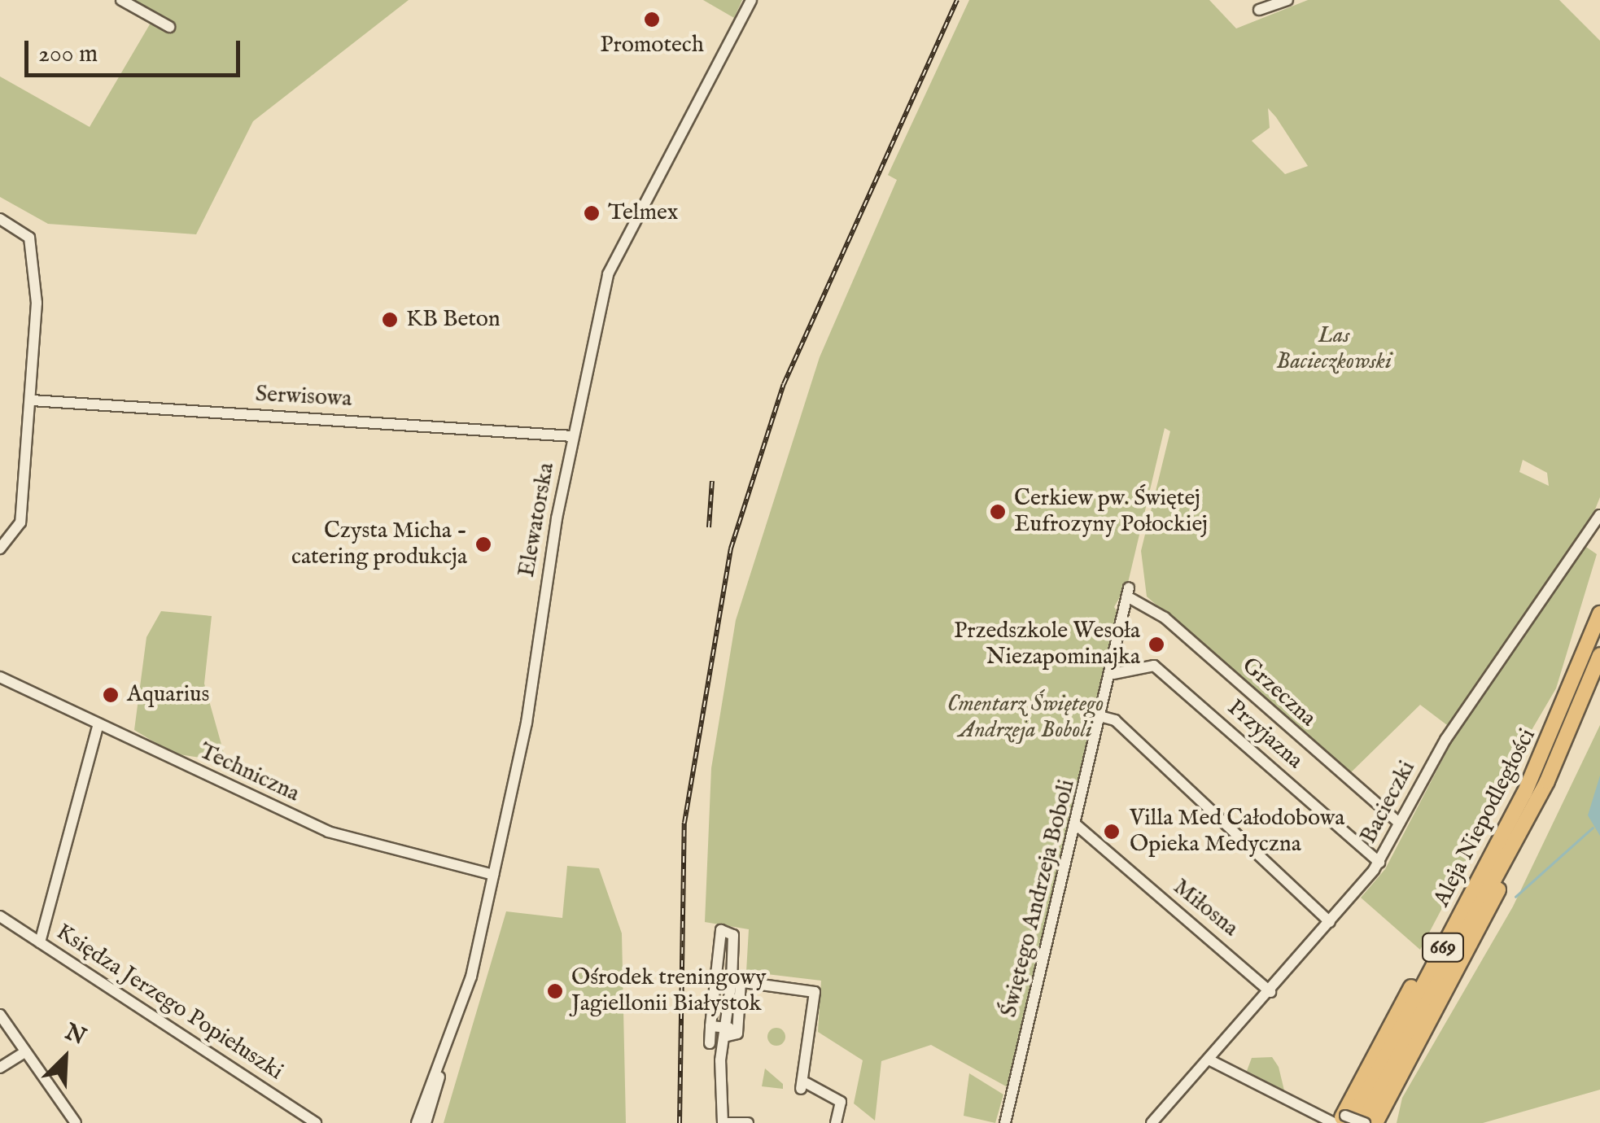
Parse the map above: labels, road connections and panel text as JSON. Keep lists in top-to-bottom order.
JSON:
{
  "streets": {
    "main road": ["Aleja Niepodległości", "669"],
    "street": [
      "Serwisowa",
      "Elewatorska",
      "Grzeczna",
      "Przyjazna",
      "Techniczna",
      "Bacieczki",
      "Świętego Andrzeja Boboli",
      "Miłosna",
      "Księdza Jerzego Popiełuszki"
    ]
  },
  "crossings": [
    ["Serwisowa", "Elewatorska"],
    ["Elewatorska", "Techniczna"],
    ["Grzeczna", "Bacieczki"],
    ["Grzeczna", "Świętego Andrzeja Boboli"],
    ["Przyjazna", "Bacieczki"],
    ["Przyjazna", "Świętego Andrzeja Boboli"],
    ["Bacieczki", "Miłosna"],
    ["Świętego Andrzeja Boboli", "Miłosna"]
  ],
  "parks": ["Las Bacieczkowski", "Cmentarz Świętego Andrzeja Boboli"],
  "places": [
    "Promotech",
    "Telmex",
    "KB Beton",
    "Cerkiew pw. Świętej Eufrozyny Połockiej",
    "Czysta Micha - catering produkcja",
    "Przedszkole Wesoła Niezapominajka",
    "Aquarius",
    "Villa Med Całodobowa Opieka Medyczna",
    "Ośrodek treningowy Jagiellonii Białystok"
  ],
  "scale_bar": "200 m",
  "north": "top right"
}
